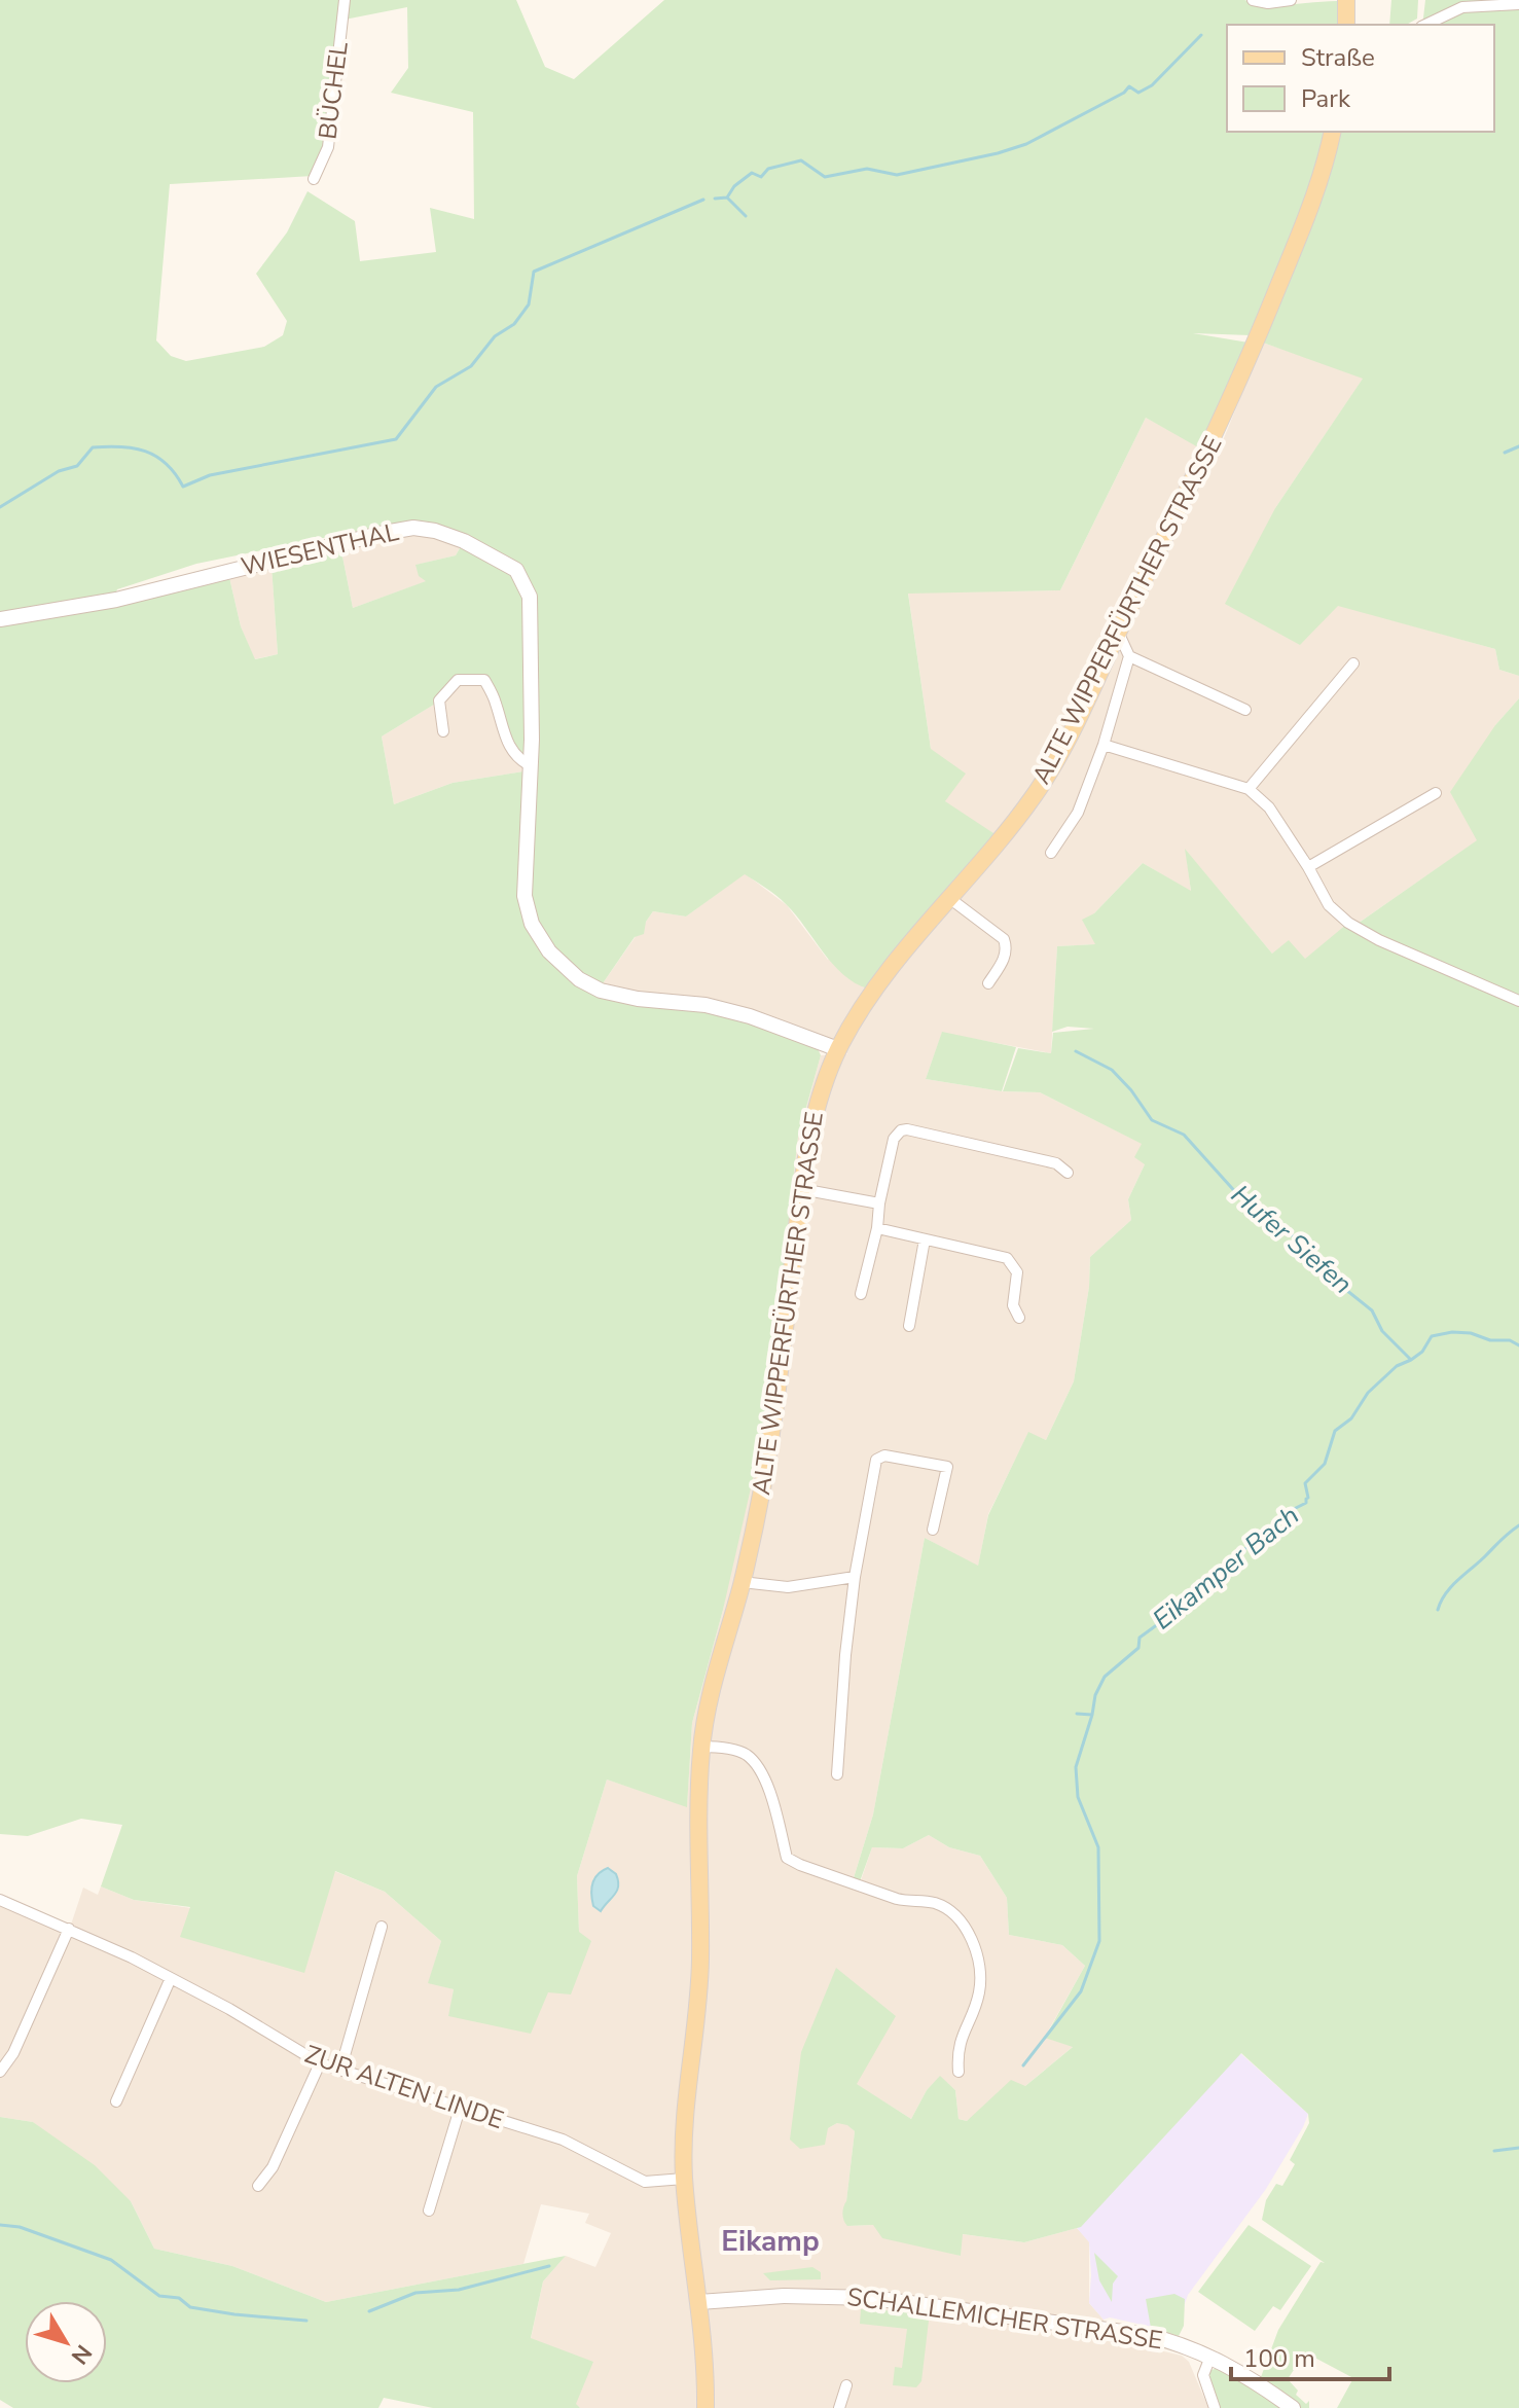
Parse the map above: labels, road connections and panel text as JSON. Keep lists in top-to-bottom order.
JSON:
{
  "streets": {
    "main road": ["ALTE WIPPERFÜRTHER STRASSE"],
    "street": [
      "BÜCHEL",
      "WIESENTHAL",
      "ZUR ALTEN LINDE",
      "SCHALLEMICHER STRASSE"
    ]
  },
  "crossings": [
    ["WIESENTHAL", "ALTE WIPPERFÜRTHER STRASSE"],
    ["ALTE WIPPERFÜRTHER STRASSE", "ZUR ALTEN LINDE"],
    ["ALTE WIPPERFÜRTHER STRASSE", "SCHALLEMICHER STRASSE"]
  ],
  "districts": ["Eikamp"],
  "water": ["Hufer Siefen", "Eikamper Bach"],
  "legend": ["Straße", "Park"],
  "scale_bar": "100 m",
  "north": "bottom right"
}
